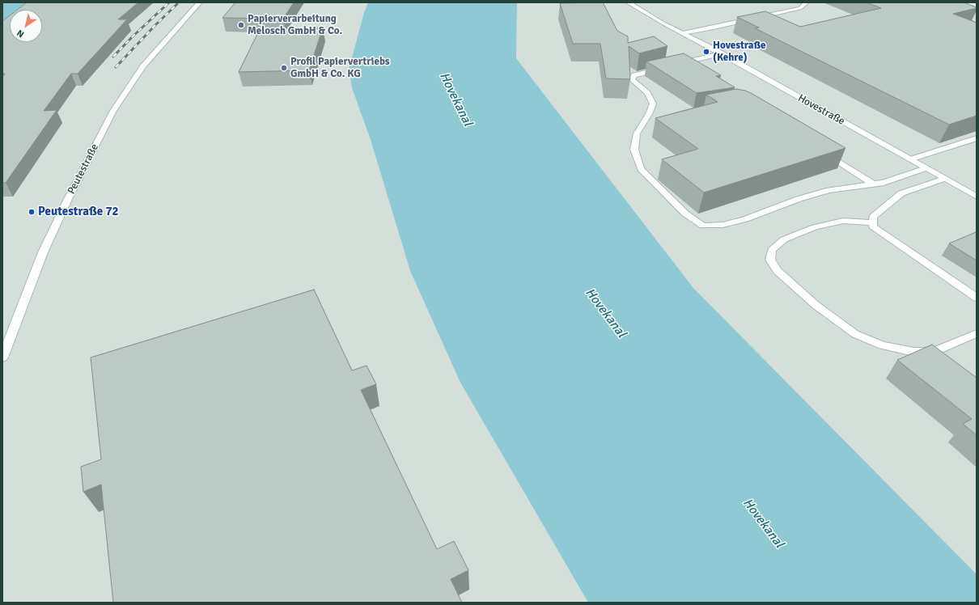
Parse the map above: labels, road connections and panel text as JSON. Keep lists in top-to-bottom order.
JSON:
{
  "streets": {
    "street": ["Hovestraße", "Peutestraße"]
  },
  "water": ["Hovekanal"],
  "places": [
    "Papierverarbeitung Melosch GmbH & Co.",
    "Hovestraße (Kehre)",
    "Profil Papiervertriebs GmbH & Co. KG",
    "Peutestraße 72"
  ],
  "north": "bottom left"
}
